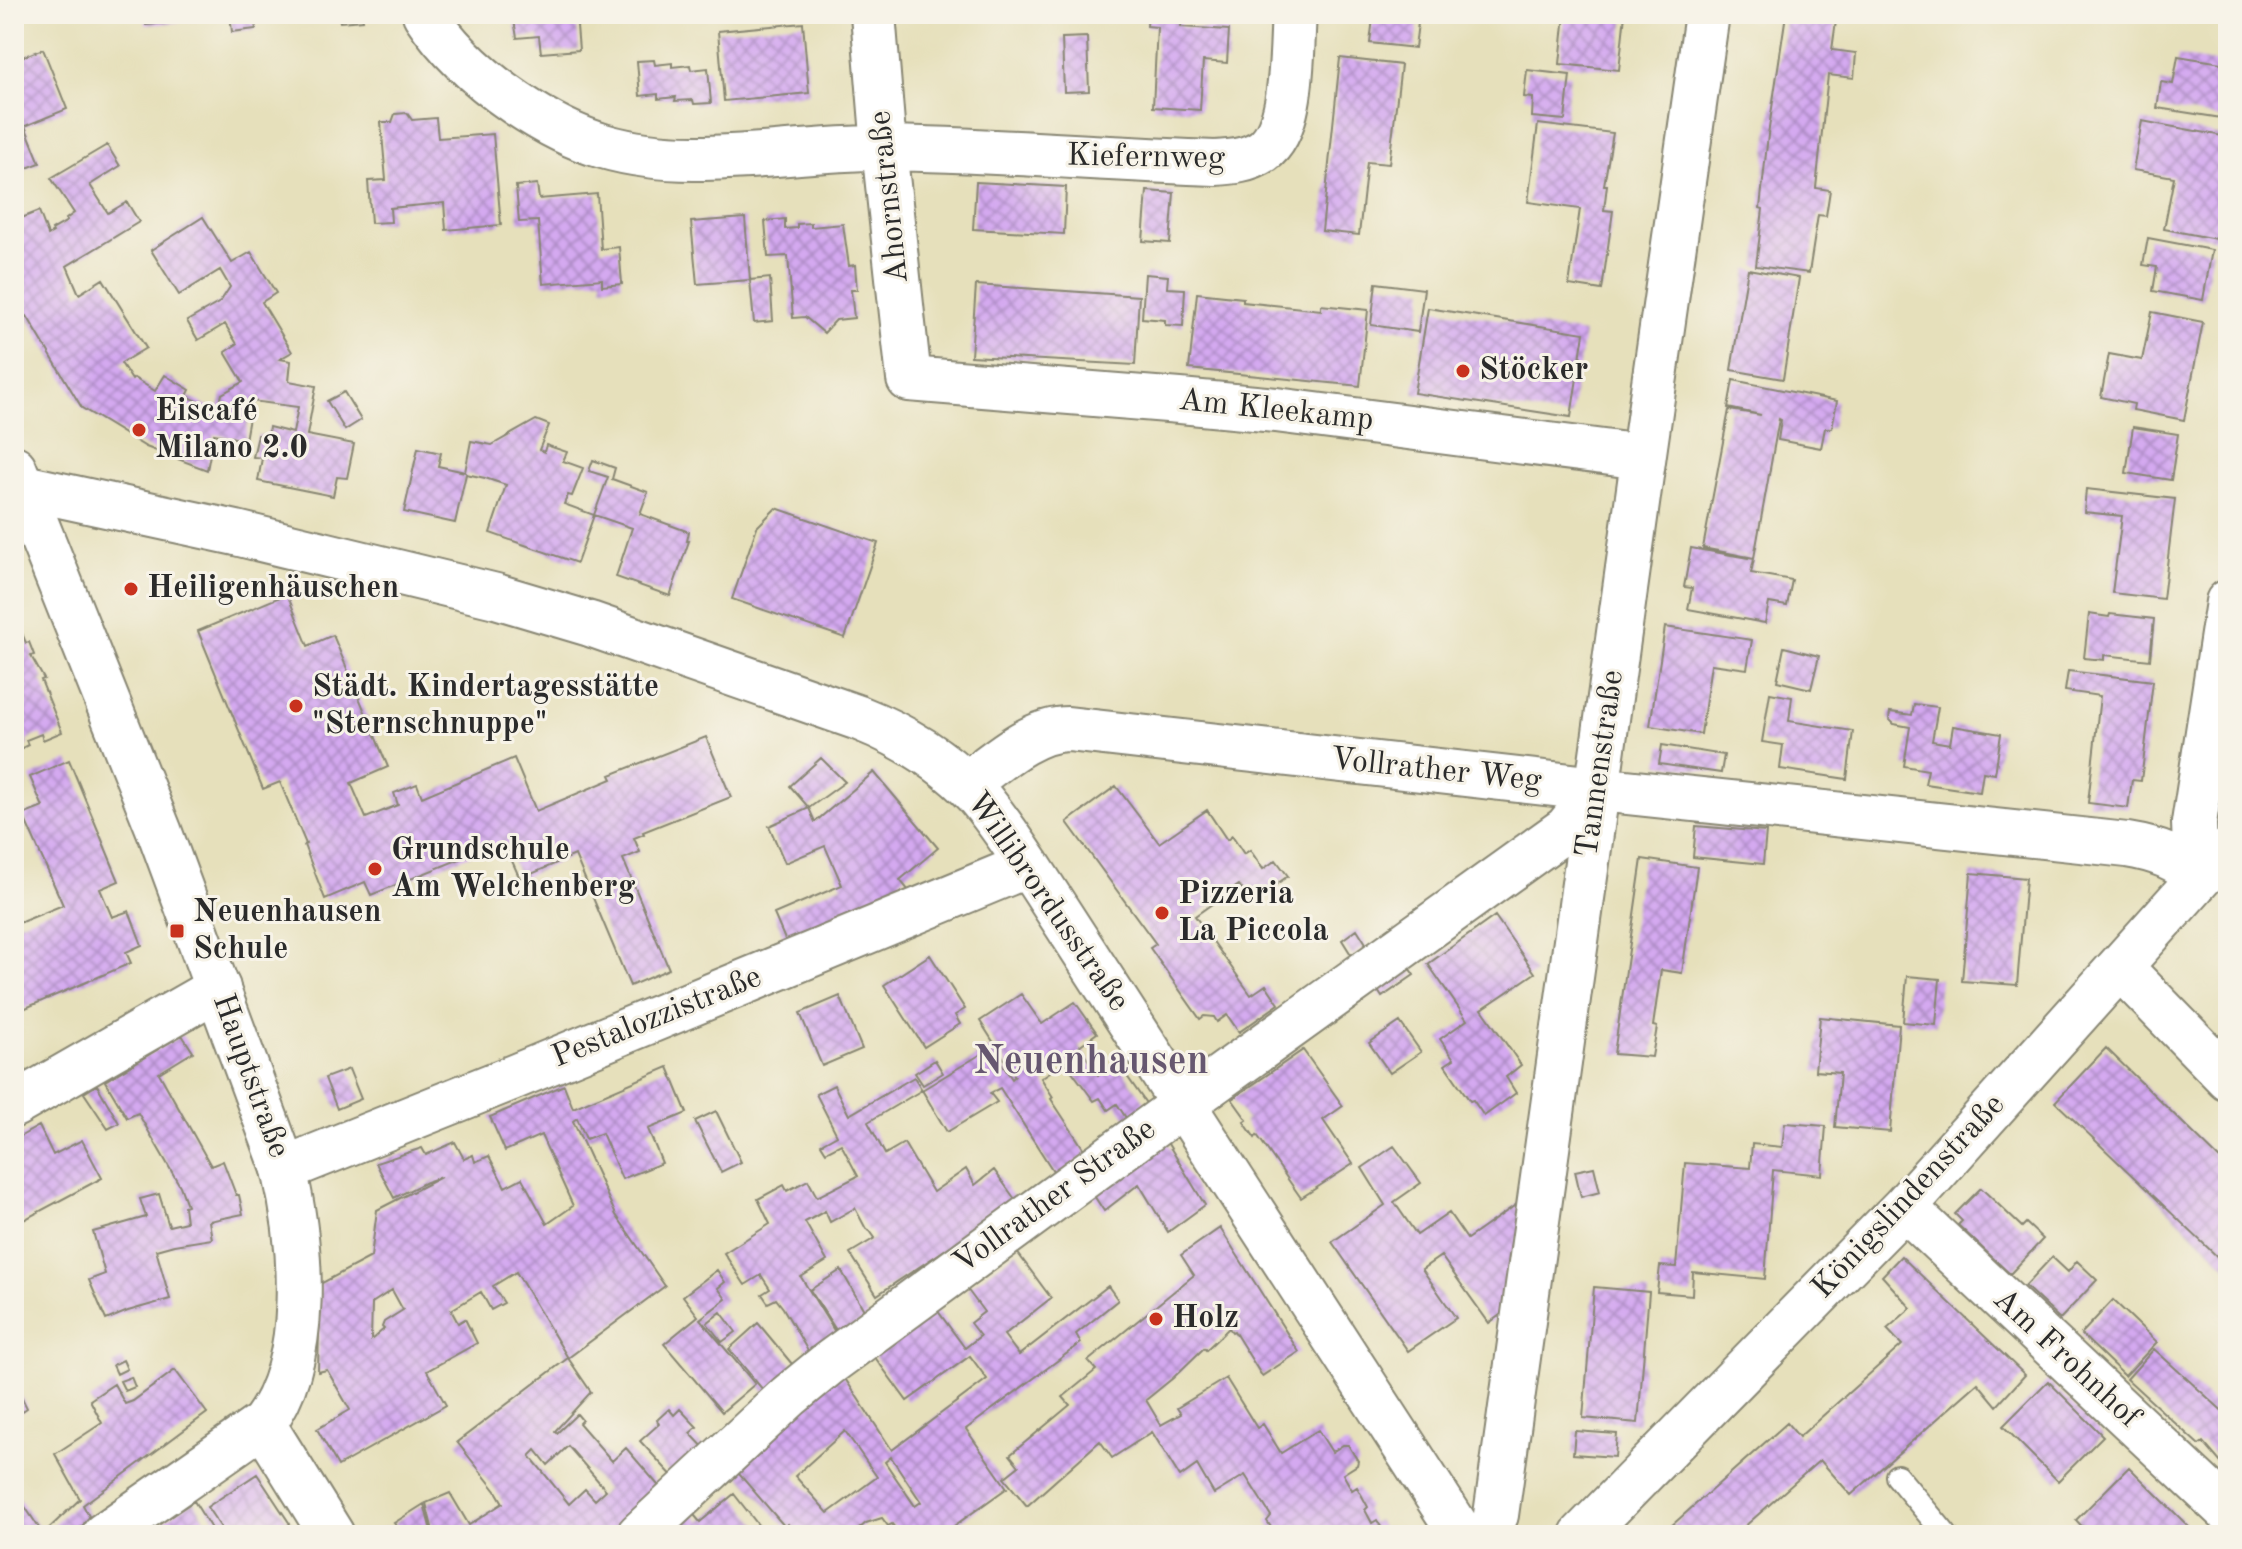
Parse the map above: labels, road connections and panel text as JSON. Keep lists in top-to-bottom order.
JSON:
{
  "streets": {
    "street": [
      "Kiefernweg",
      "Ahornstraße",
      "Am Kleekamp",
      "Tannenstraße",
      "Vollrather Weg",
      "Willibrordusstraße",
      "Pestalozzistraße",
      "Hauptstraße",
      "Vollrather Straße",
      "Königslindenstraße",
      "Am Frohnhof"
    ]
  },
  "crossings": [
    ["Kiefernweg", "Ahornstraße"],
    ["Ahornstraße", "Am Kleekamp"],
    ["Am Kleekamp", "Tannenstraße"],
    ["Tannenstraße", "Vollrather Weg"],
    ["Tannenstraße", "Willibrordusstraße"],
    ["Tannenstraße", "Vollrather Straße"],
    ["Vollrather Weg", "Willibrordusstraße"],
    ["Vollrather Weg", "Vollrather Straße"],
    ["Vollrather Weg", "Königslindenstraße"],
    ["Willibrordusstraße", "Pestalozzistraße"],
    ["Willibrordusstraße", "Hauptstraße"],
    ["Willibrordusstraße", "Vollrather Straße"],
    ["Pestalozzistraße", "Hauptstraße"],
    ["Königslindenstraße", "Am Frohnhof"]
  ],
  "districts": ["Neuenhausen"],
  "places": {
    "other": [
      "Stöcker",
      "Eiscafé Milano 2.0",
      "Heiligenhäuschen",
      "Städt. Kindertagesstätte \"Sternschnuppe\"",
      "Grundschule Am Welchenberg",
      "Pizzeria La Piccola",
      "Holz"
    ],
    "transit": ["Neuenhausen Schule"]
  }
}
